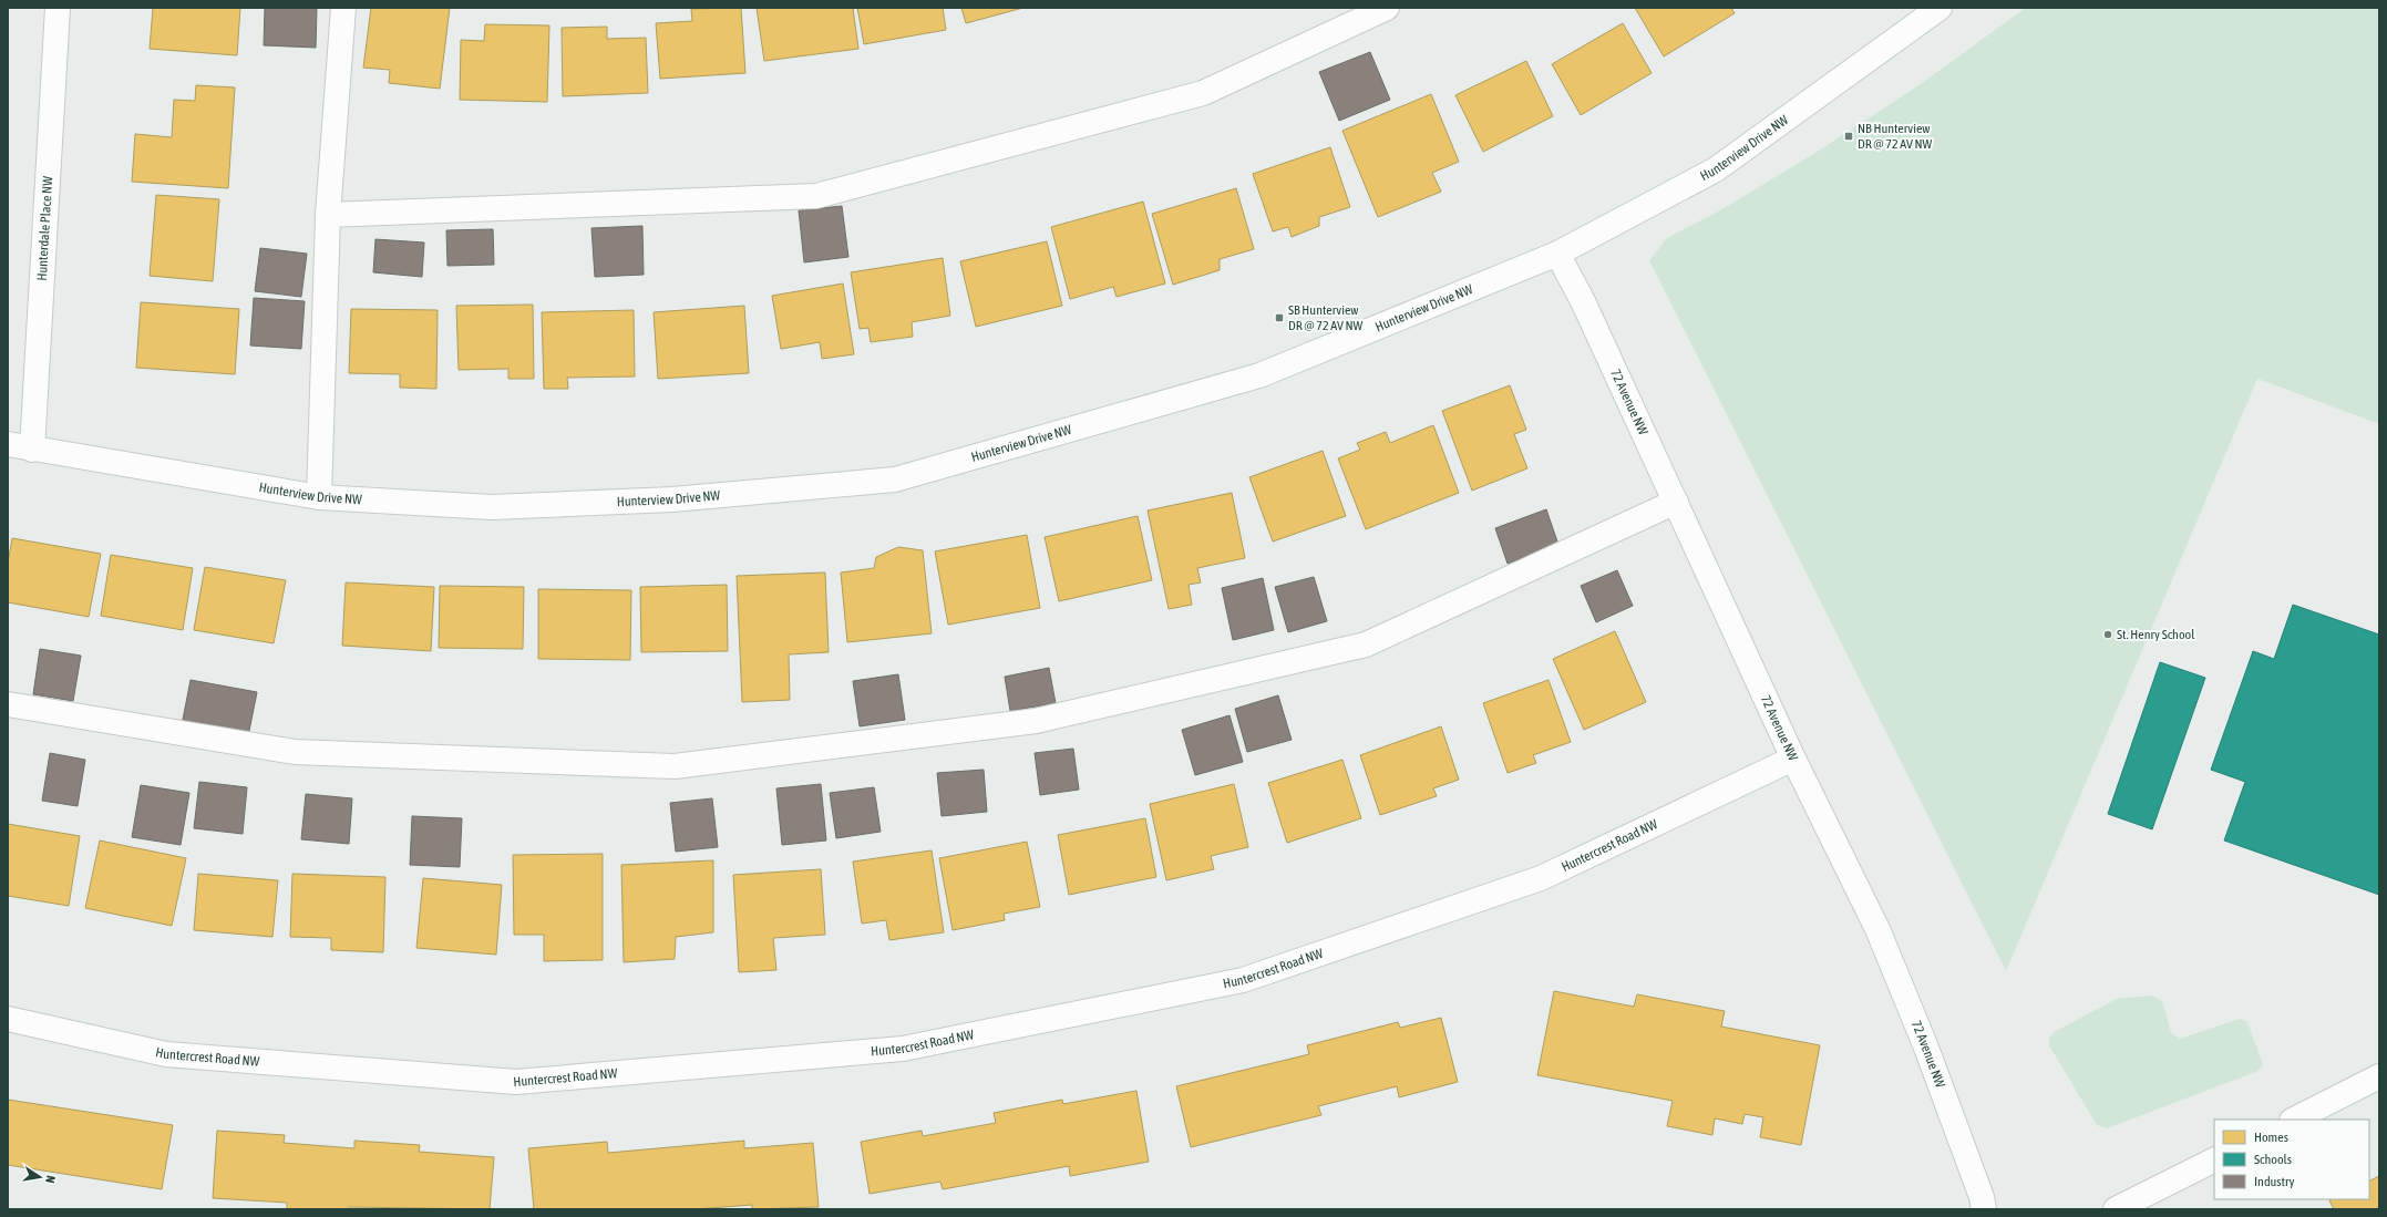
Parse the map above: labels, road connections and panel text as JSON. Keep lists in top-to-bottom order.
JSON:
{
  "streets": {
    "street": [
      "Hunterview Drive NW",
      "Hunterdale Place NW",
      "72 Avenue NW",
      "Huntercrest Road NW"
    ]
  },
  "crossings": [
    ["Hunterview Drive NW", "Hunterdale Place NW"],
    ["Hunterview Drive NW", "72 Avenue NW"],
    ["72 Avenue NW", "Huntercrest Road NW"]
  ],
  "places": {
    "transit": ["NB Hunterview DR @ 72 AV NW", "SB Hunterview DR @ 72 AV NW"],
    "other": ["St. Henry School"]
  },
  "legend": ["Homes", "Schools", "Industry"],
  "north": "right"
}
